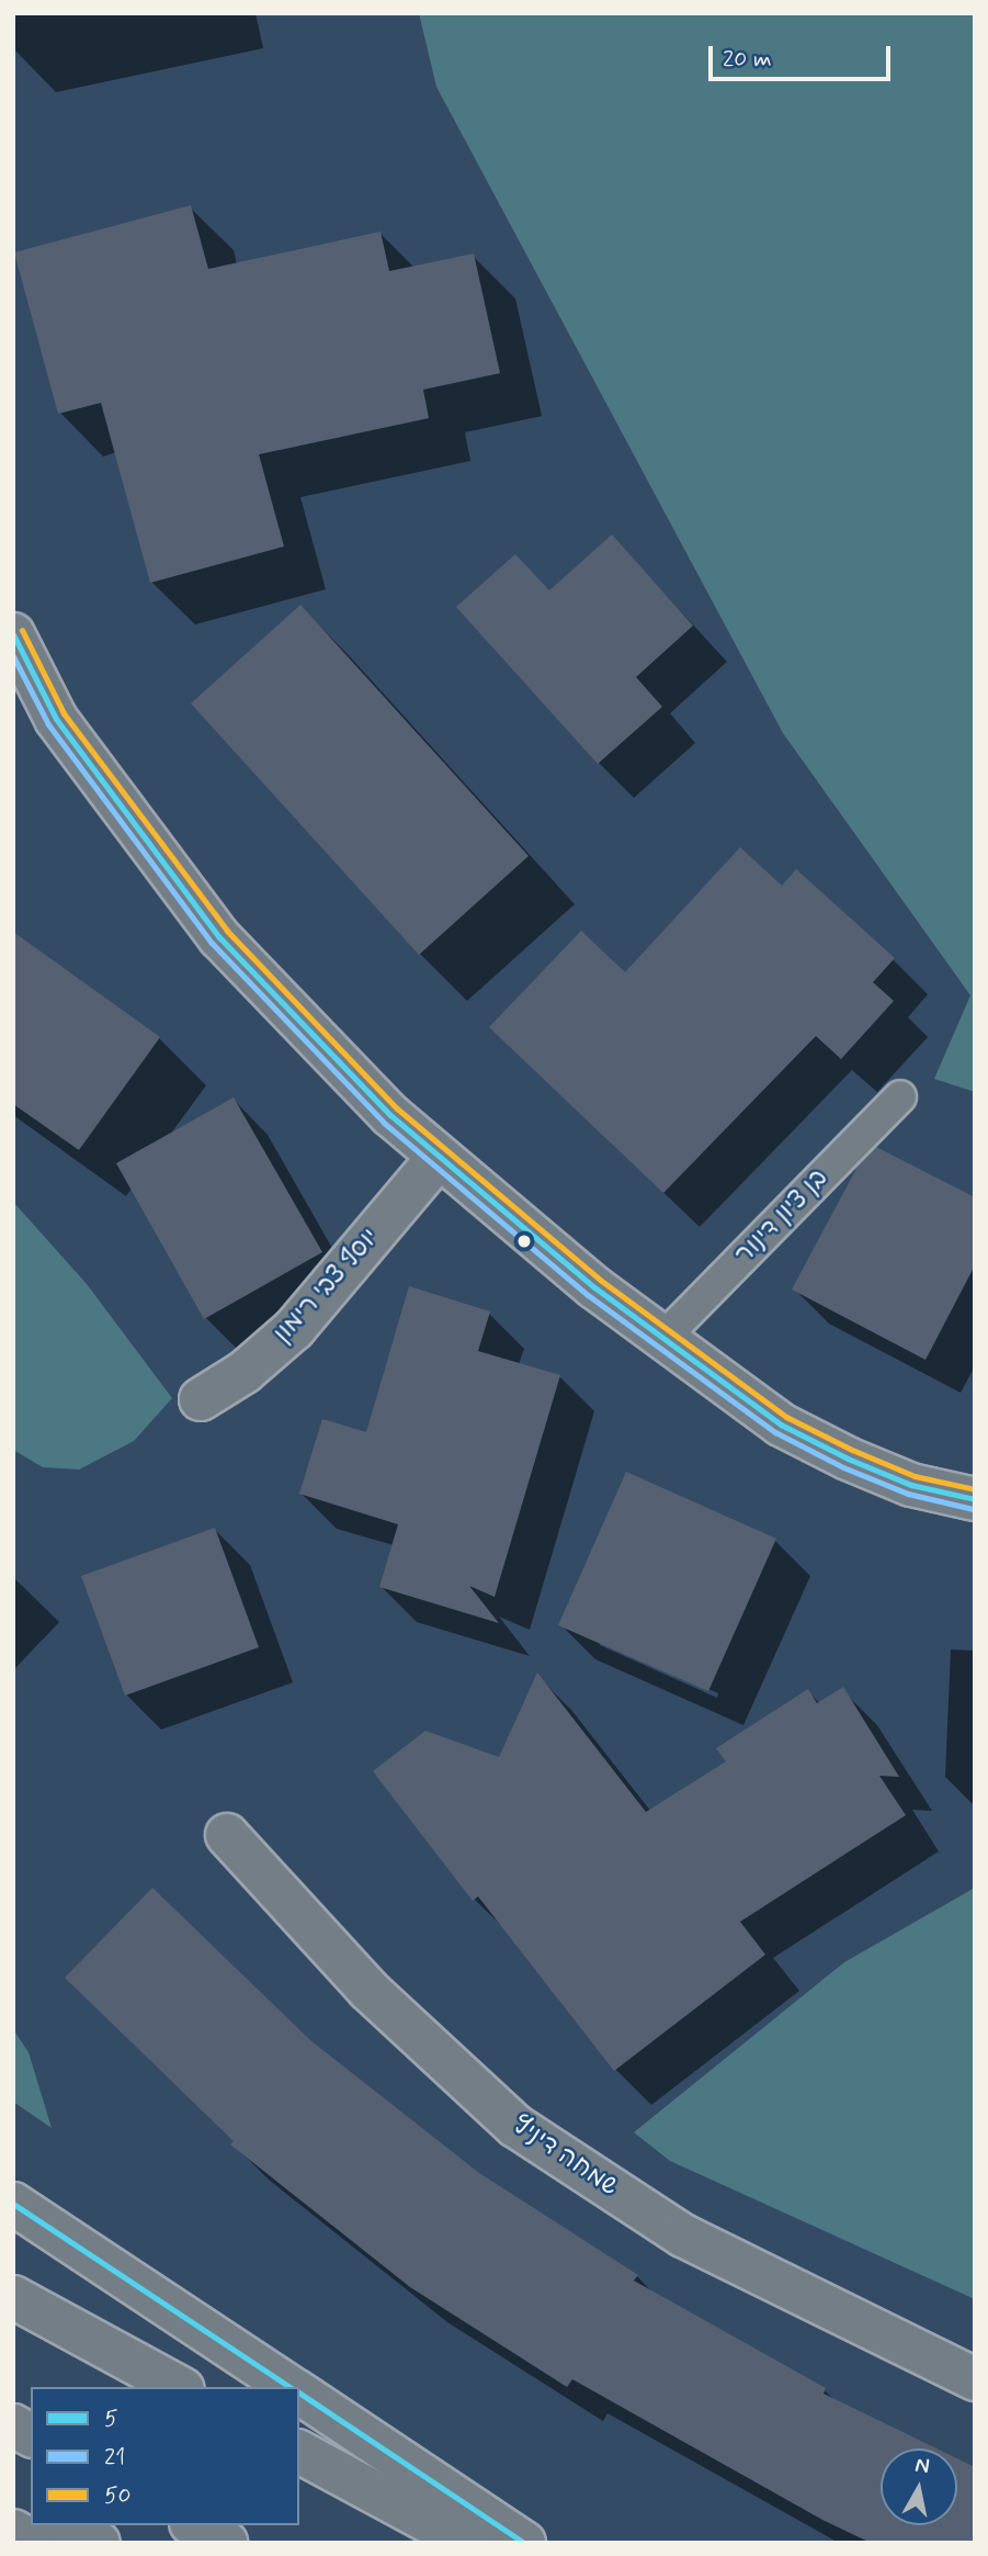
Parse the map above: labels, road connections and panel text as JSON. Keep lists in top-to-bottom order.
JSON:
{
  "streets": {
    "main road": ["יוסף צבי רימון", "שמחה דיניץ"],
    "lane": ["בן ציון דינור"]
  },
  "lines": ["transit line 50", "transit line 5", "transit line 21"],
  "legend": ["5", "21", "50"],
  "scale_bar": "20 m",
  "north": "top"
}
